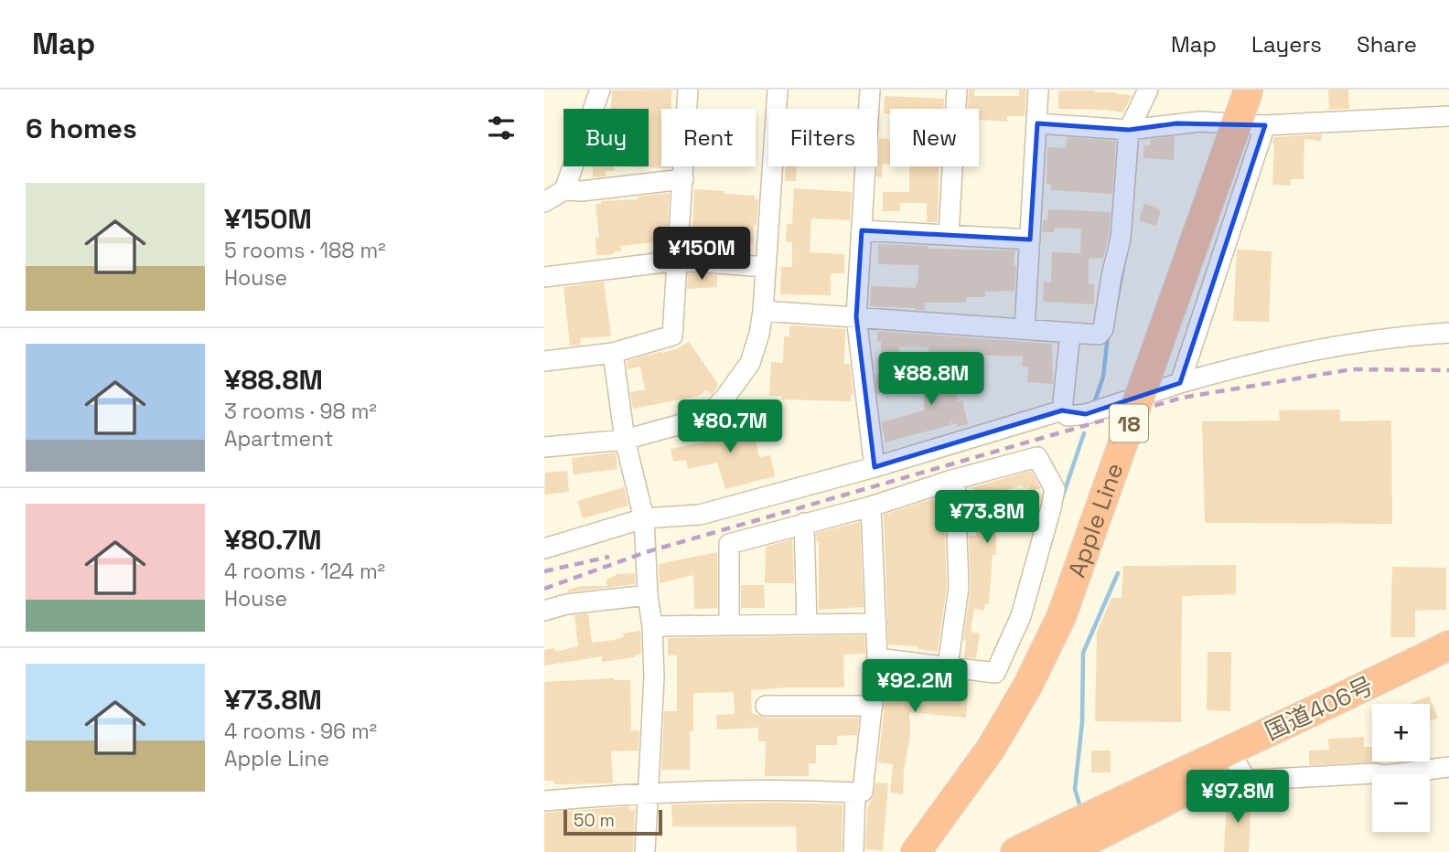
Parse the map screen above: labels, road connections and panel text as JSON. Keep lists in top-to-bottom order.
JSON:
{
  "streets": {
    "highway": ["18", "Apple Line", "国道406号"]
  },
  "scale_bar": "50 m",
  "page": {
    "header": "Map",
    "nav": ["Map", "Layers", "Share"],
    "heading": "6 homes",
    "chip": [
      "Buy",
      "Rent",
      "Filters",
      "New"
    ],
    "list": [
      {
        "name": "¥150M",
        "note": "5 rooms · 188 m² · House"
      },
      {
        "name": "¥88.8M",
        "note": "3 rooms · 98 m² · Apartment"
      },
      {
        "name": "¥80.7M",
        "note": "4 rooms · 124 m² · House"
      },
      {
        "name": "¥73.8M",
        "note": "4 rooms · 96 m² · Apple Line"
      }
    ],
    "price": [
      "¥150M",
      "¥88.8M",
      "¥80.7M",
      "¥73.8M",
      "¥92.2M",
      "¥97.8M"
    ],
    "map_buttons": ["+", "−"],
    "scale": "50 m"
  }
}
